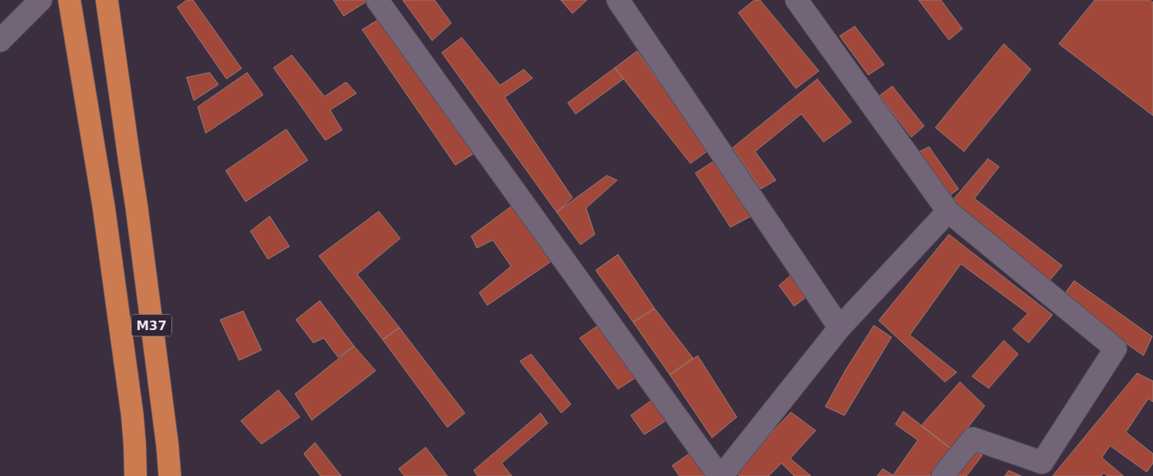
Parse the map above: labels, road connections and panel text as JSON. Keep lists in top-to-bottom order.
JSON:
{
  "streets": {
    "highway": ["M37"]
  }
}
